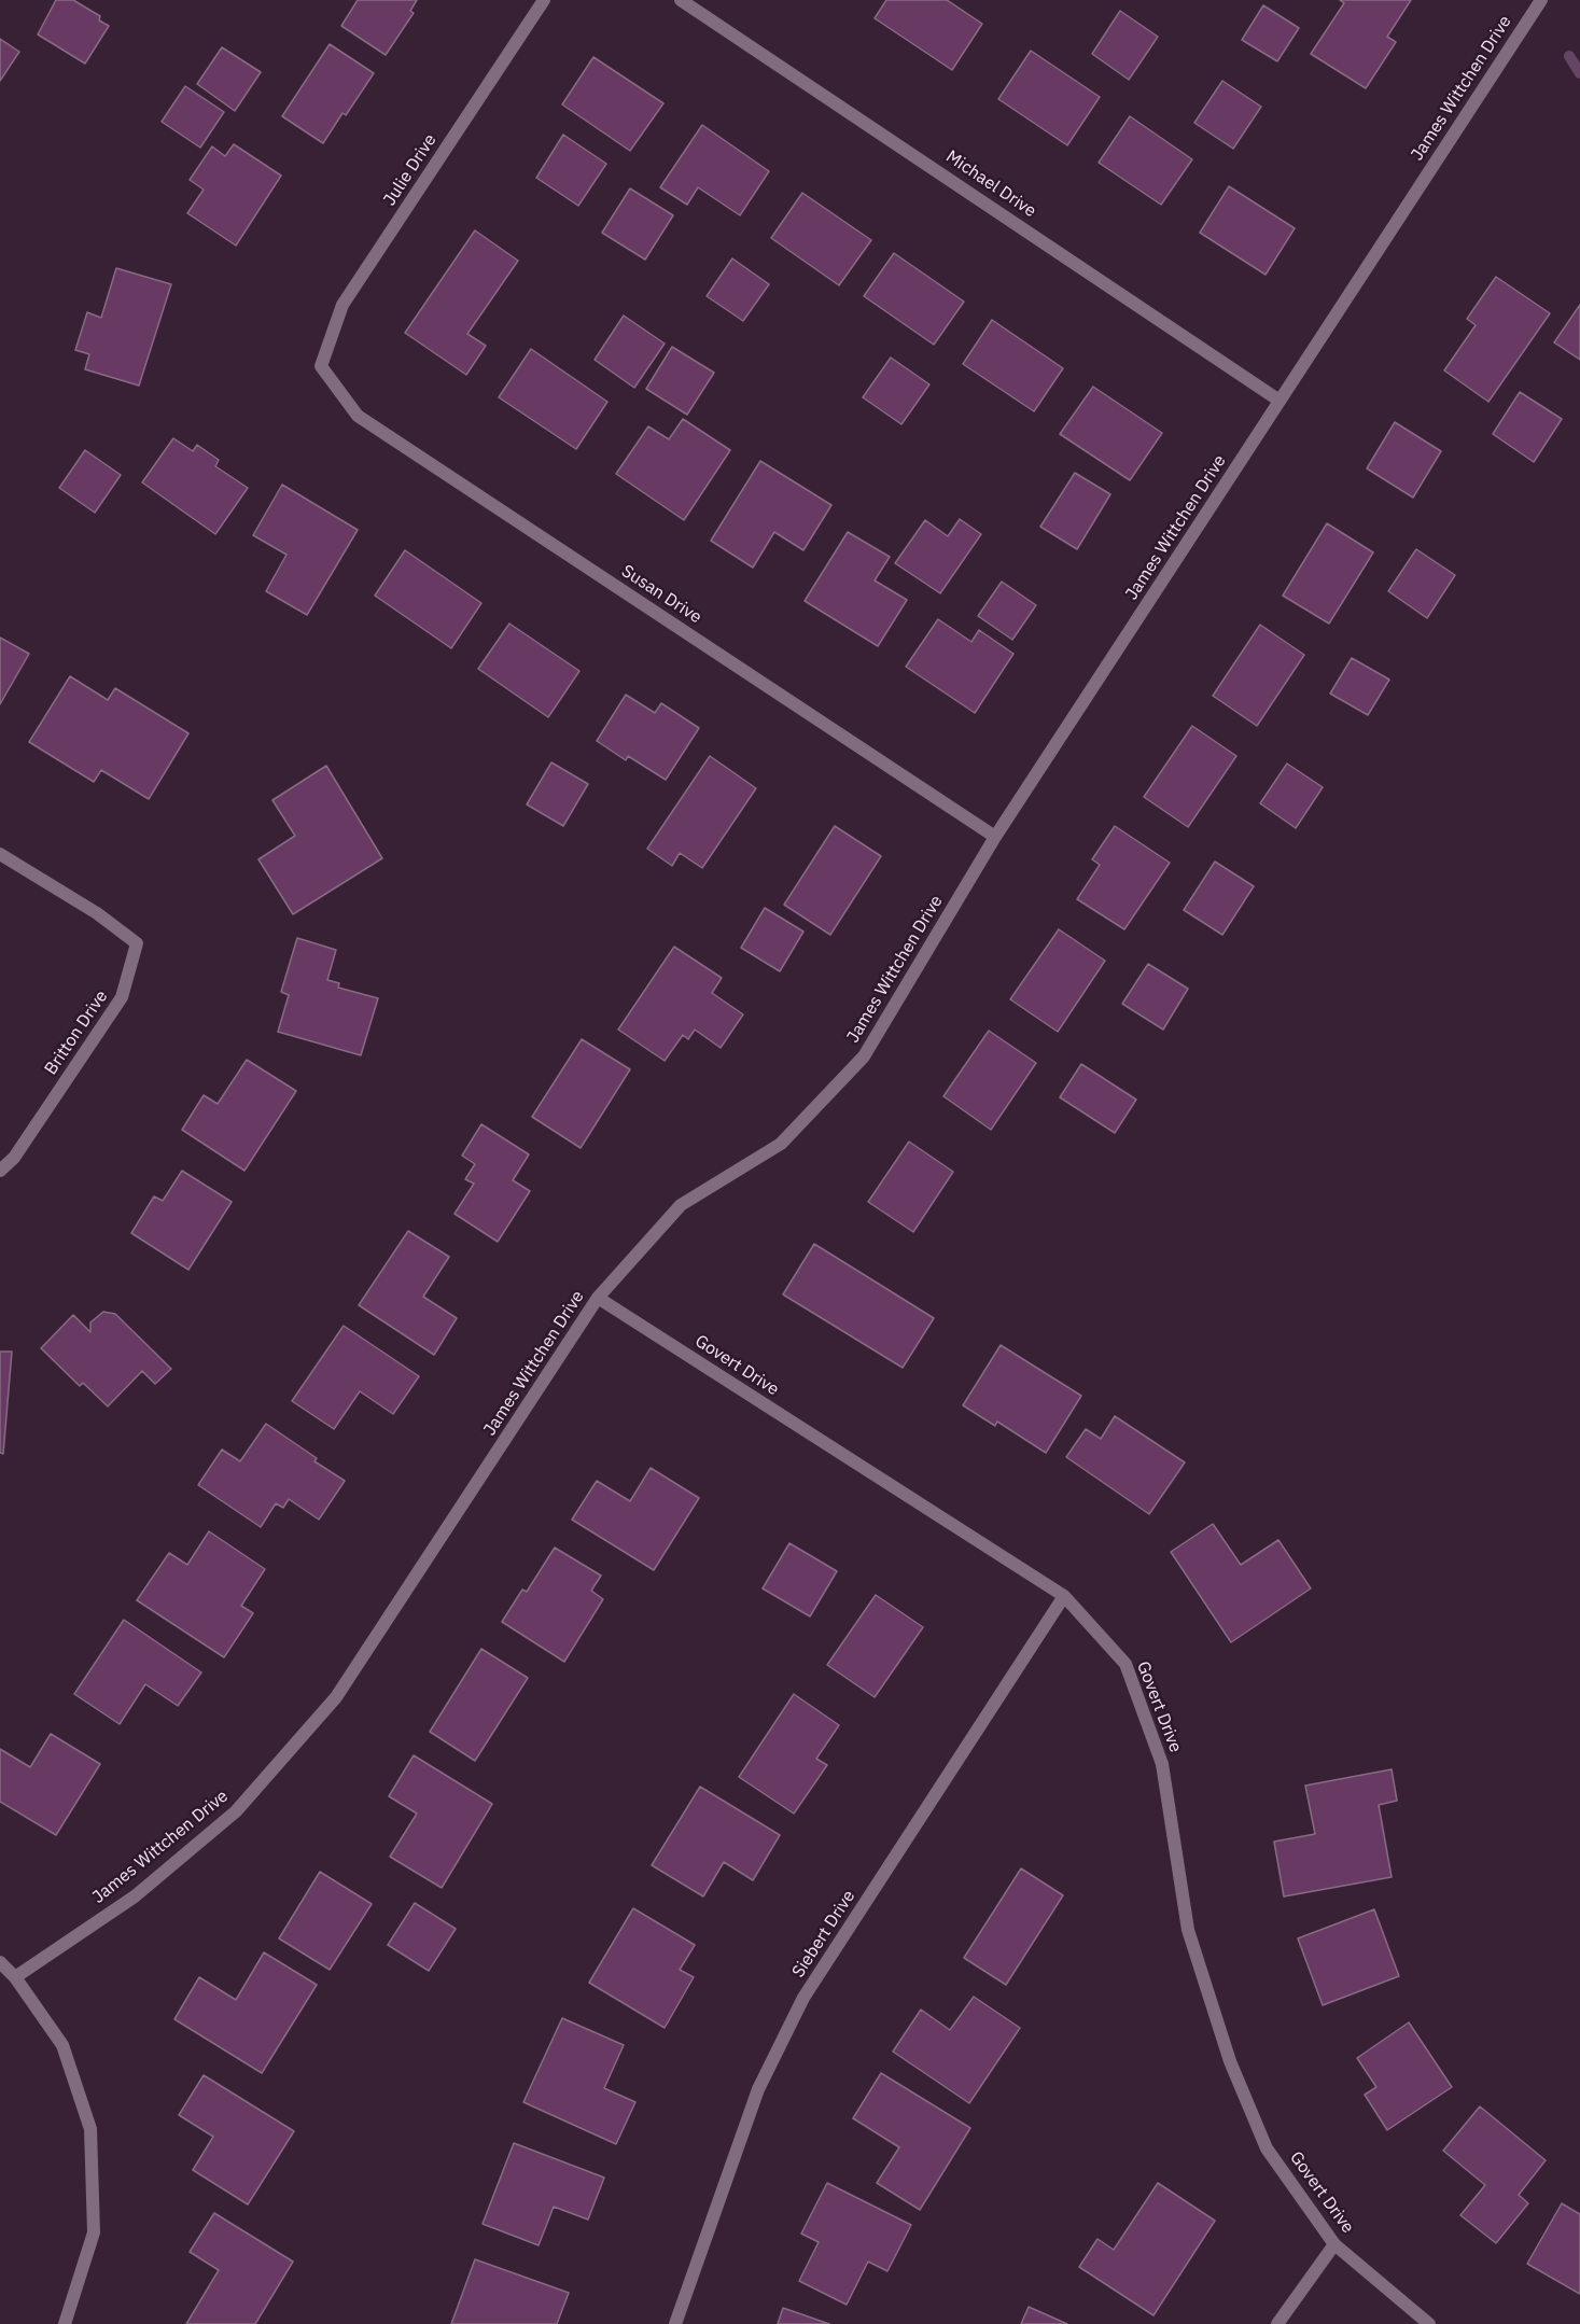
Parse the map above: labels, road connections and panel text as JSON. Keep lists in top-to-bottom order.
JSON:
{
  "streets": {
    "street": [
      "James Wittchen Drive",
      "Julie Drive",
      "Michael Drive",
      "Susan Drive",
      "Britton Drive",
      "Govert Drive",
      "Siebert Drive"
    ]
  },
  "crossings": [
    ["James Wittchen Drive", "Michael Drive"],
    ["James Wittchen Drive", "Susan Drive"],
    ["James Wittchen Drive", "Govert Drive"],
    ["Julie Drive", "Susan Drive"],
    ["Govert Drive", "Siebert Drive"]
  ]
}
